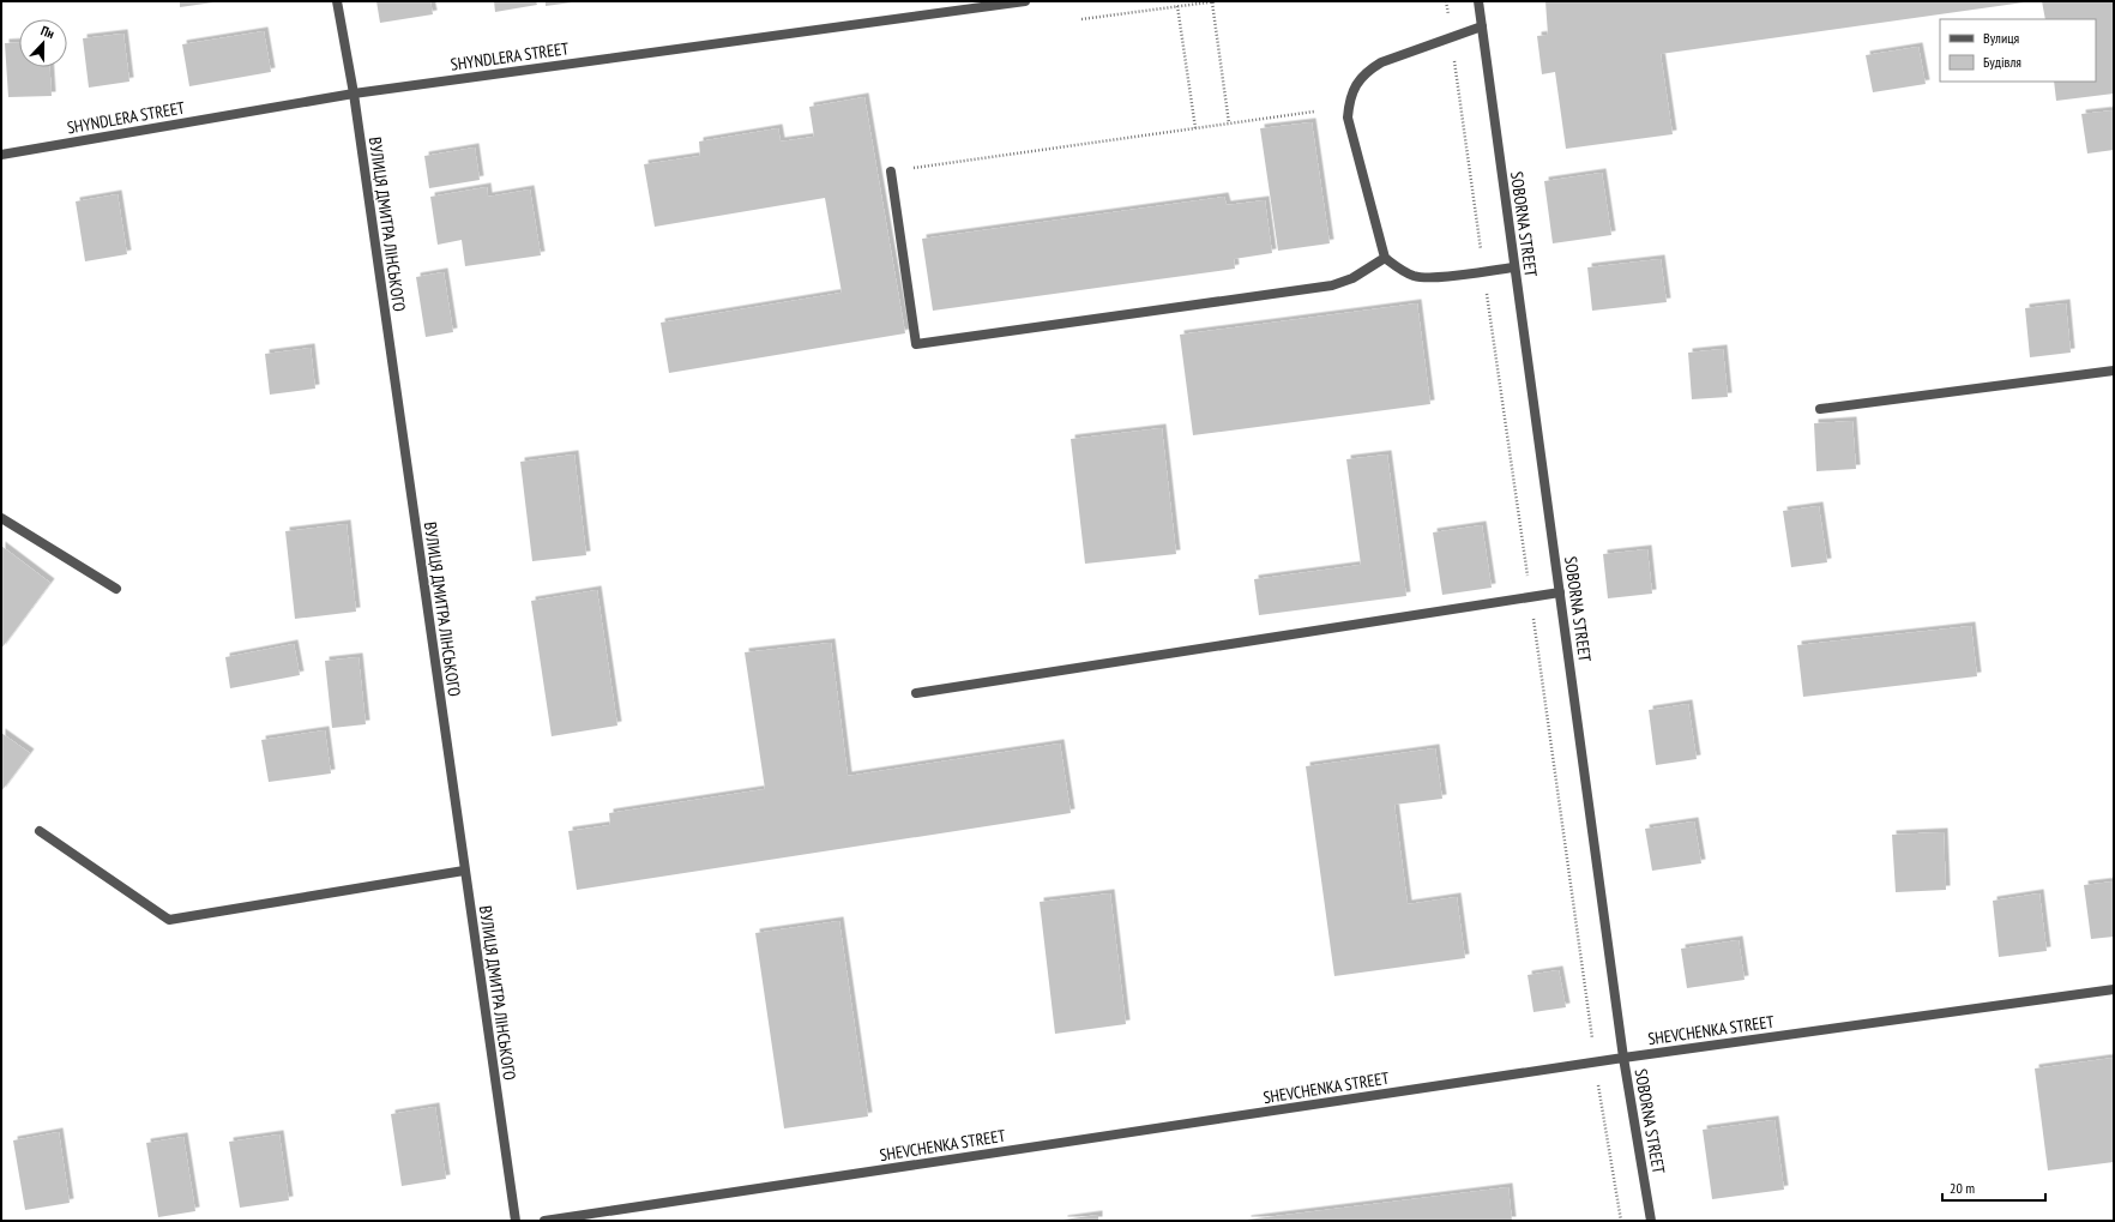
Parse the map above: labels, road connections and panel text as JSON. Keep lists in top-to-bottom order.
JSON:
{
  "streets": {
    "street": [
      "SHYNDLERA STREET",
      "ВУЛИЦЯ ДМИТРА ЛІНСЬКОГО",
      "SOBORNA STREET",
      "SHEVCHENKA STREET"
    ]
  },
  "crossings": [
    ["SHYNDLERA STREET", "ВУЛИЦЯ ДМИТРА ЛІНСЬКОГО"],
    ["SOBORNA STREET", "SHEVCHENKA STREET"]
  ],
  "legend": ["Вулиця", "Будівля"],
  "scale_bar": "20 m",
  "north": "top"
}
